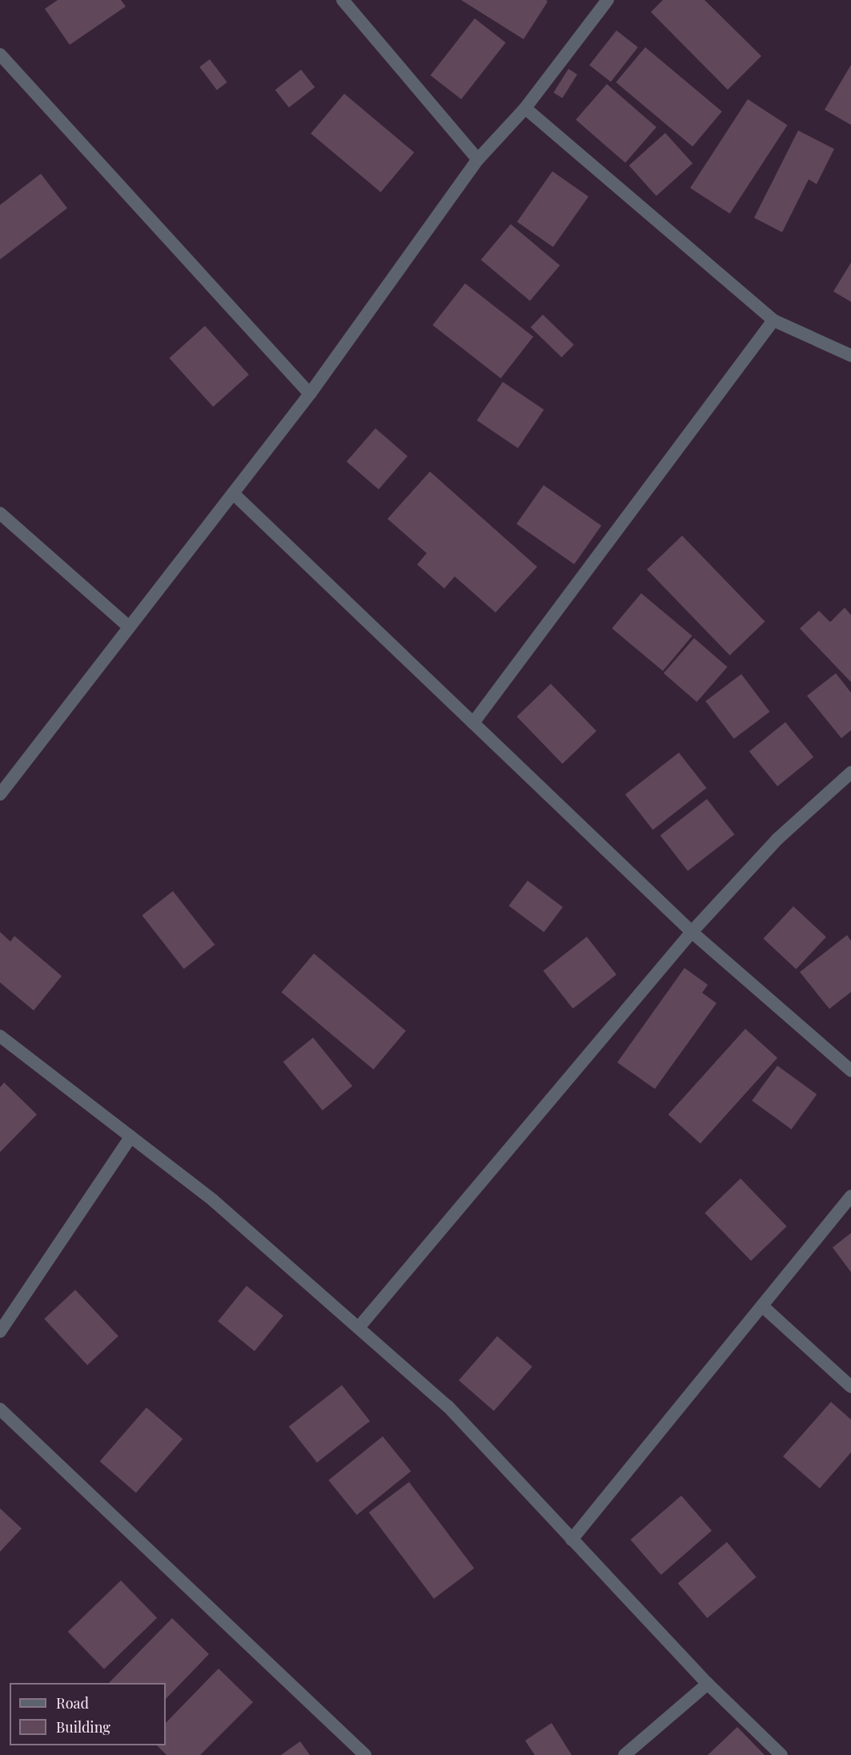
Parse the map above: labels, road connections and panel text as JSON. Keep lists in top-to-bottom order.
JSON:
{
  "legend": ["Road", "Building"]
}
